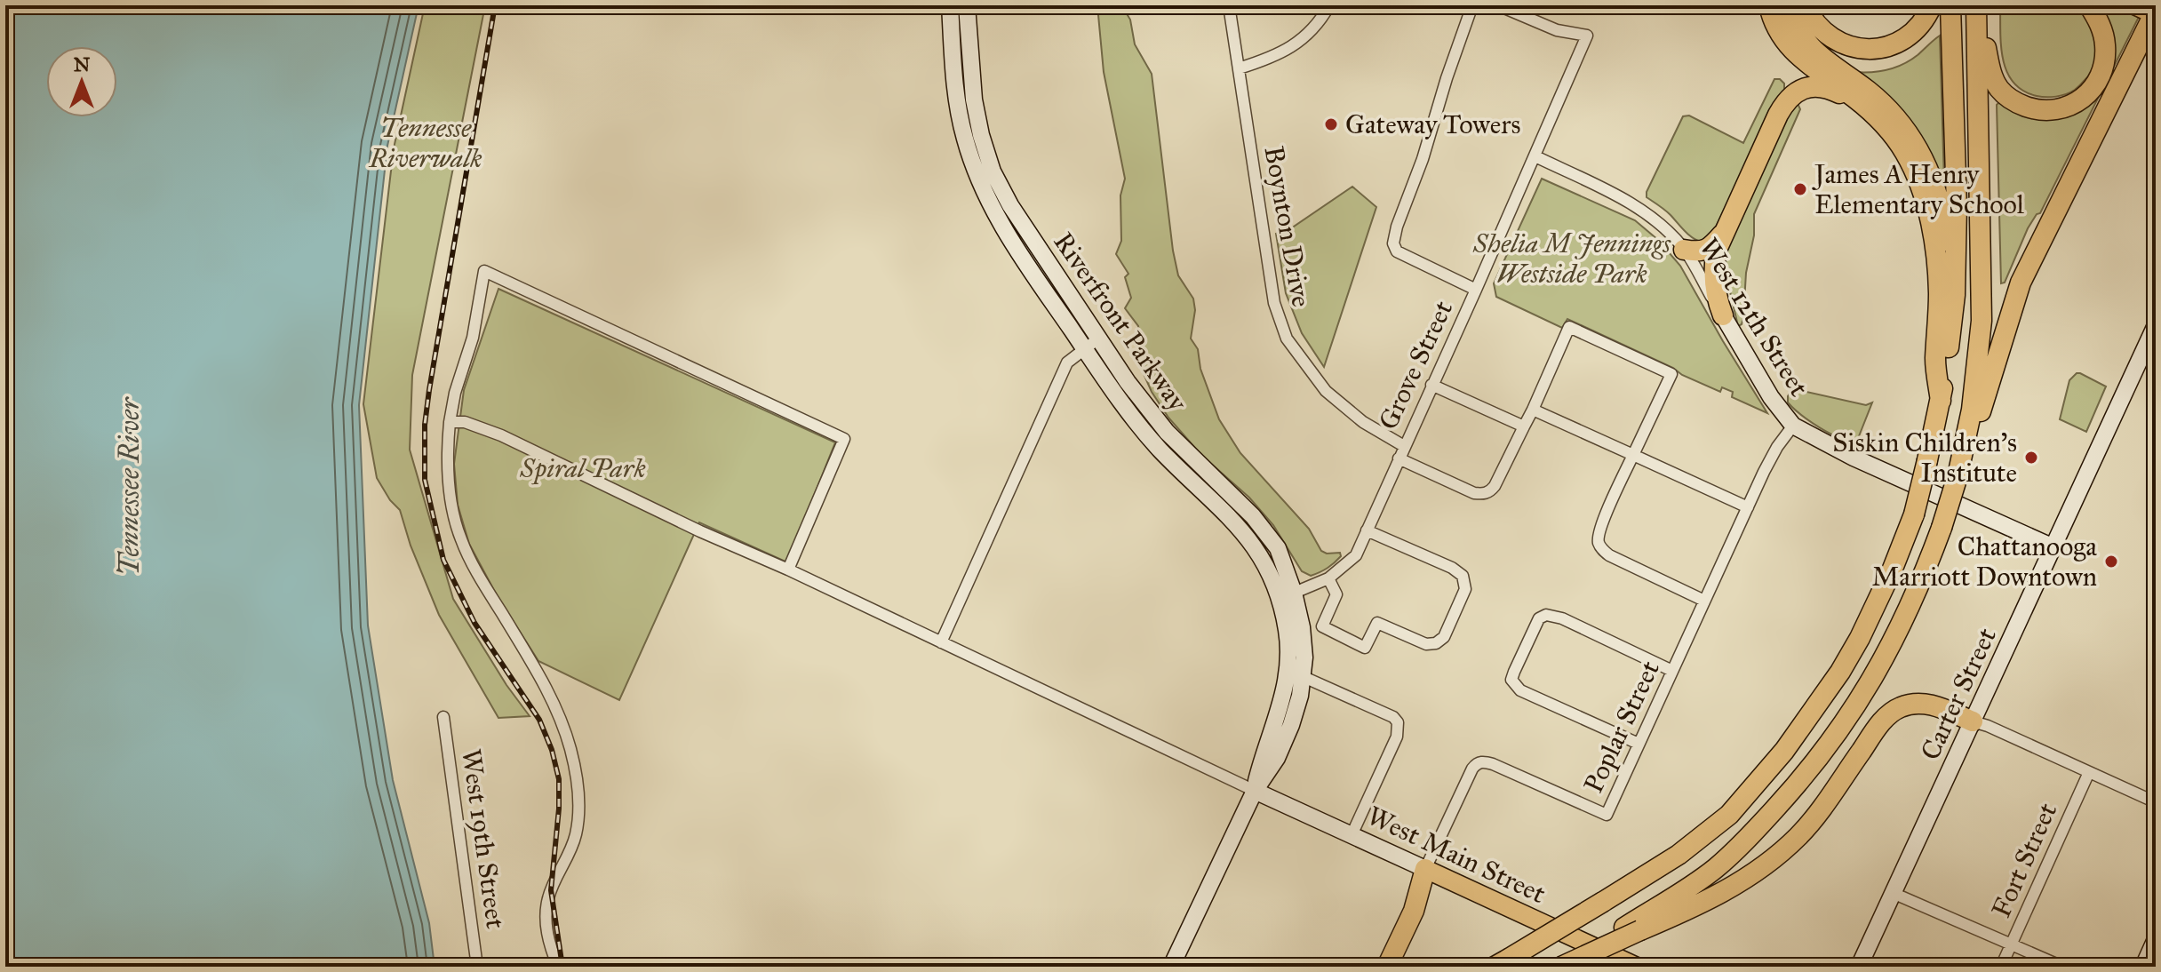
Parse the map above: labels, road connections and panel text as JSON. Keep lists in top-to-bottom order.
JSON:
{
  "streets": {
    "main road": [
      "West 12th Street",
      "Riverfront Parkway",
      "Carter Street",
      "West Main Street"
    ],
    "street": [
      "Boynton Drive",
      "Grove Street",
      "Poplar Street",
      "West 19th Street",
      "Fort Street"
    ]
  },
  "crossings": [
    ["Boynton Drive", "Grove Street"],
    ["West 12th Street", "Grove Street"],
    ["West 12th Street", "Carter Street"],
    ["West 12th Street", "Poplar Street"],
    ["Riverfront Parkway", "Grove Street"],
    ["Riverfront Parkway", "West Main Street"],
    ["Poplar Street", "West Main Street"]
  ],
  "water": ["Tennessee River"],
  "parks": ["Tennesse Riverwalk", "Shelia M Jennings Westside Park", "Spiral Park"],
  "places": [
    "Gateway Towers",
    "James A Henry Elementary School",
    "Siskin Children's Institute",
    "Chattanooga Marriott Downtown"
  ],
  "north": "top"
}
